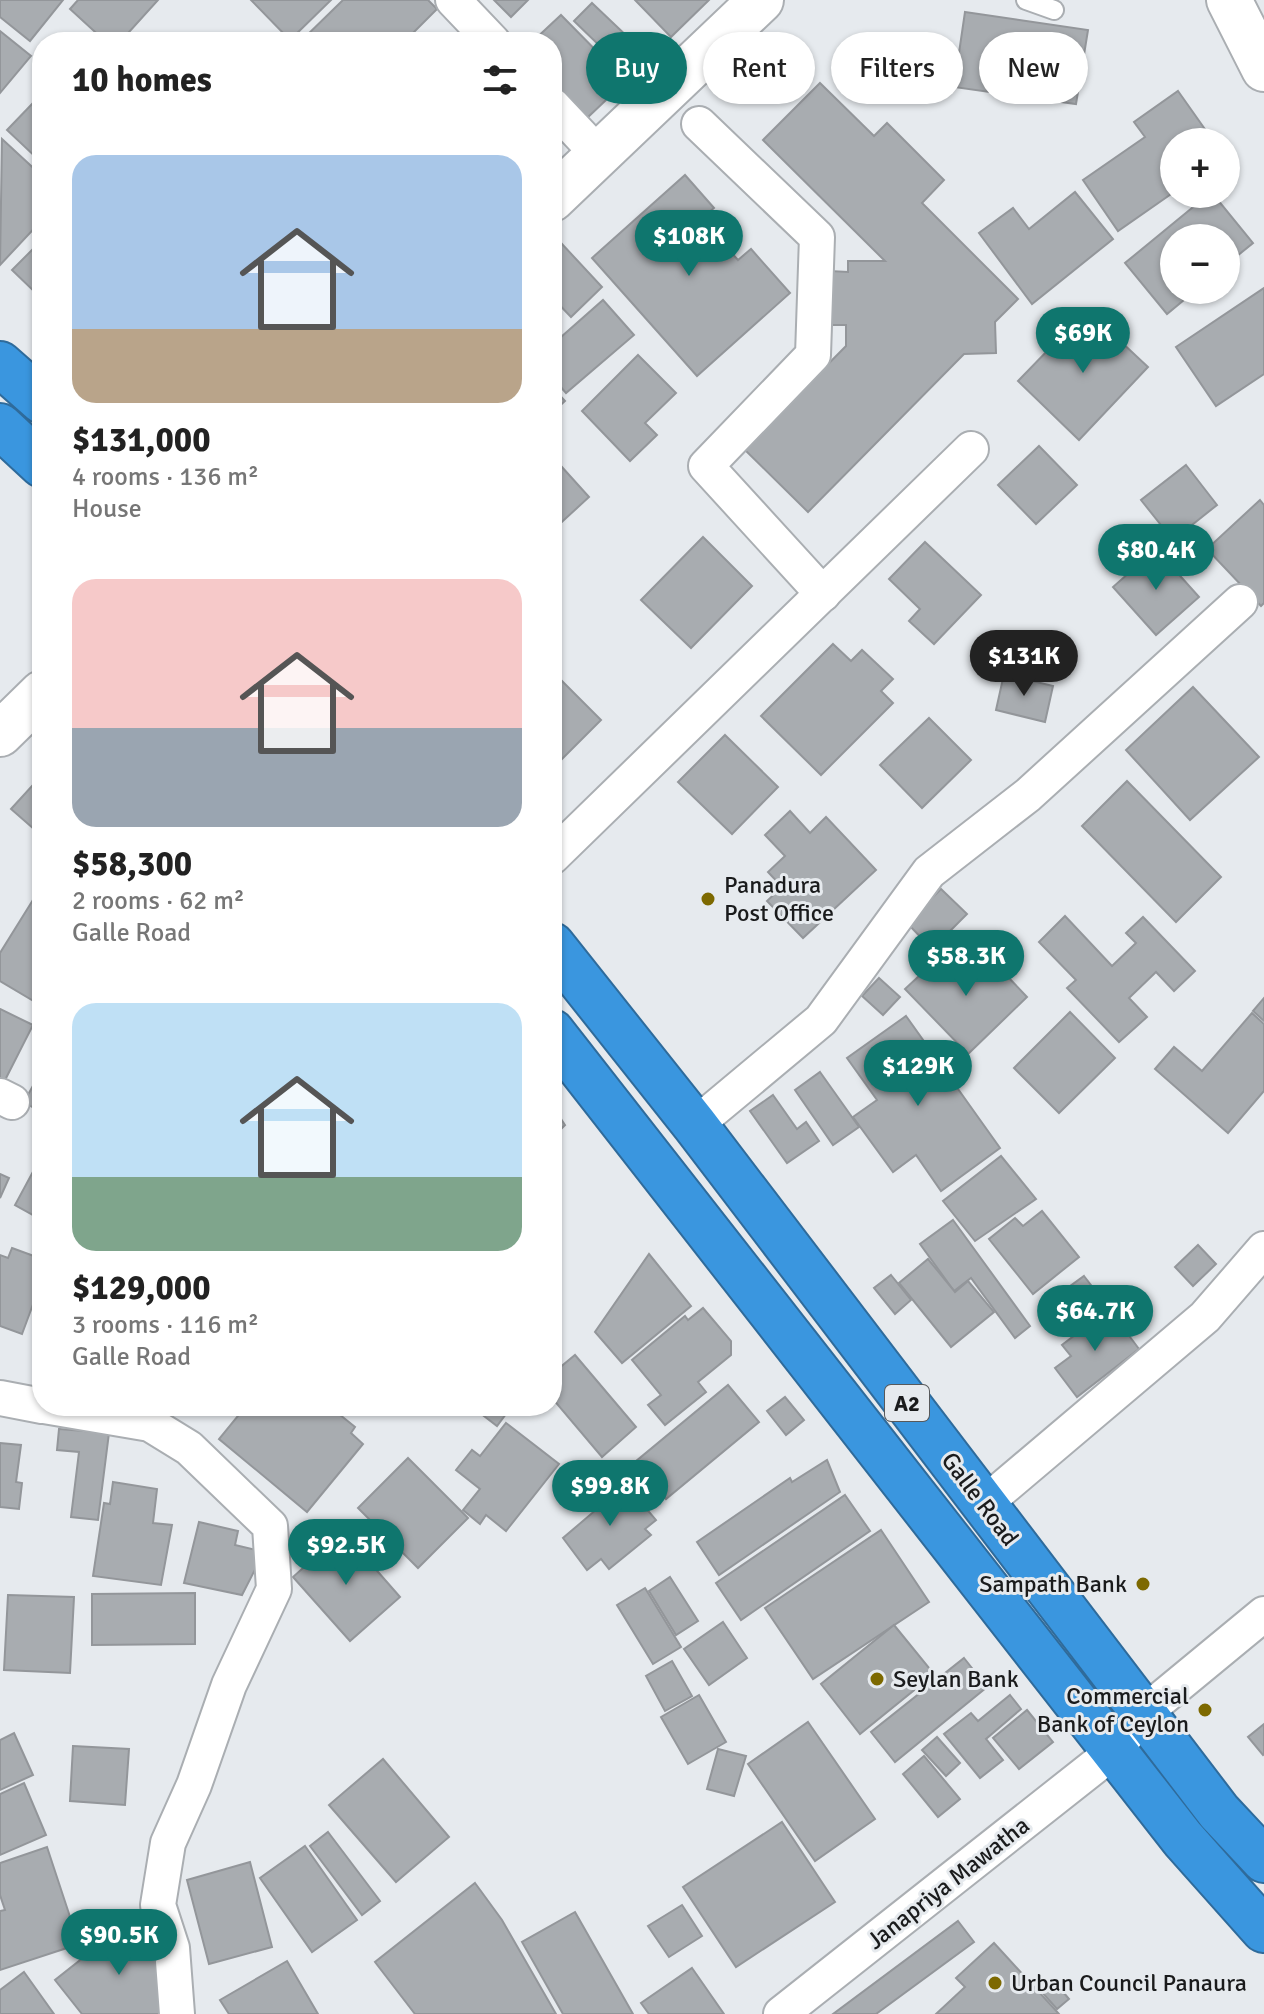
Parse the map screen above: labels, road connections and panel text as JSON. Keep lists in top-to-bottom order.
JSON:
{
  "streets": {
    "highway": ["A2", "Galle Road"],
    "street": ["Janapriya Mawatha"]
  },
  "crossings": [
    ["Galle Road", "Janapriya Mawatha"]
  ],
  "places": [
    "Panadura Post Office",
    "Sampath Bank",
    "Seylan Bank",
    "Commercial Bank of Ceylon",
    "Urban Council Panaura"
  ],
  "page": {
    "chip": [
      "Buy",
      "Rent",
      "Filters",
      "New"
    ],
    "heading": "10 homes",
    "map_buttons": ["+", "−"],
    "list": [
      {
        "name": "$131,000",
        "note": "4 rooms · 136 m² · House"
      },
      {
        "name": "$58,300",
        "note": "2 rooms · 62 m² · Galle Road"
      },
      {
        "name": "$129,000",
        "note": "3 rooms · 116 m² · Galle Road"
      }
    ],
    "price": [
      "$108K",
      "$69K",
      "$80.4K",
      "$131K",
      "$58.3K",
      "$129K",
      "$64.7K",
      "$99.8K",
      "$92.5K",
      "$90.5K"
    ]
  }
}
